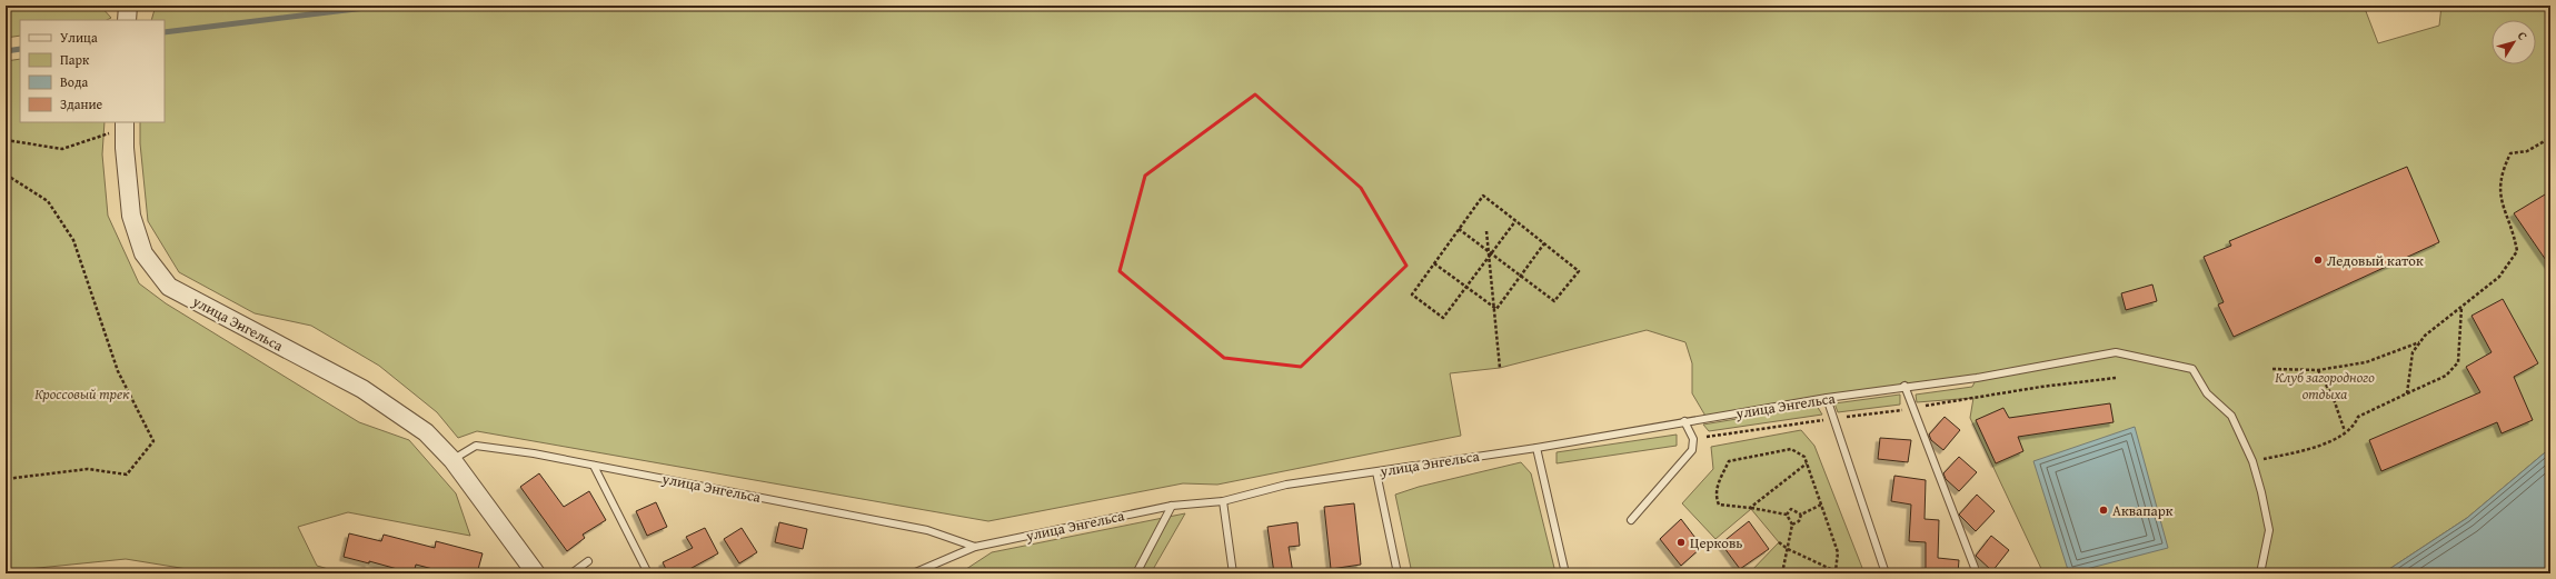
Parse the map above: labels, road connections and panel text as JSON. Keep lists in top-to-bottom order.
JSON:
{
  "streets": {
    "street": ["улица Энгельса"]
  },
  "parks": ["Клуб загородного отдыха", "Кроссовый трек"],
  "places": ["Ледовый каток", "Аквапарк", "Церковь"],
  "legend": [
    "Улица",
    "Парк",
    "Вода",
    "Здание"
  ],
  "north": "top right"
}
